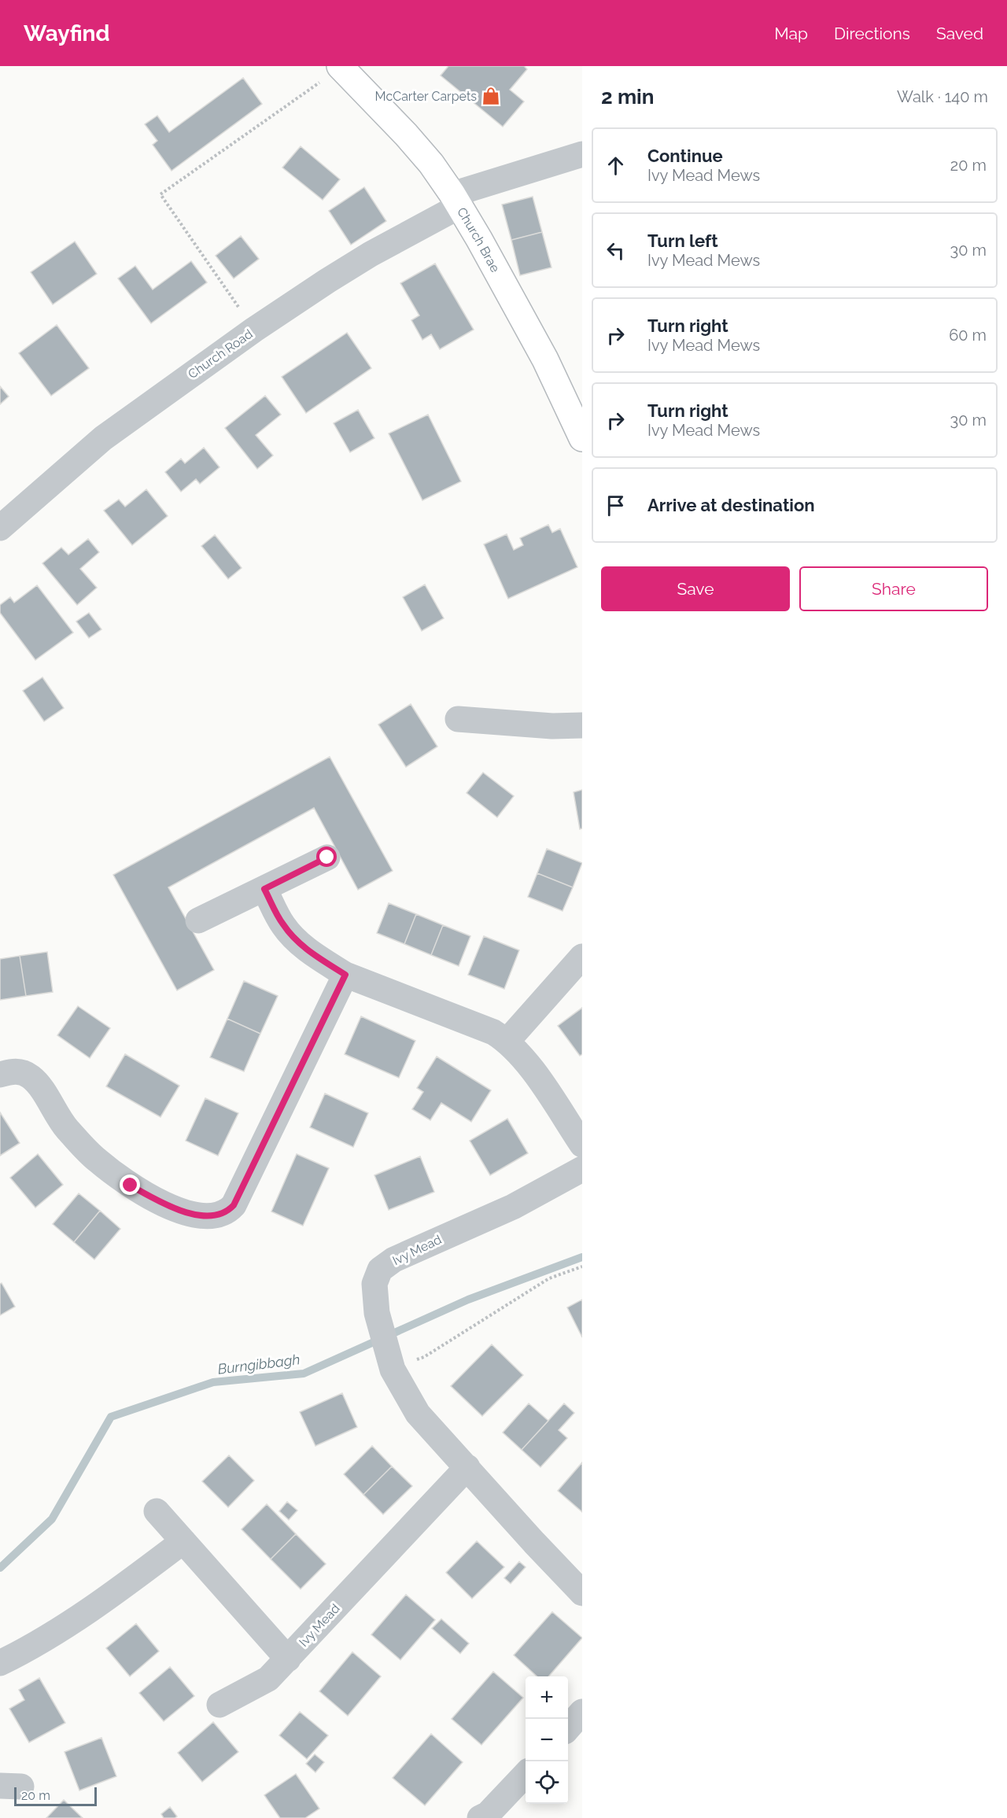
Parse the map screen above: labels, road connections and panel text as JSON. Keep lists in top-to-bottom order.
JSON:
{
  "streets": {
    "main road": ["Church Brae"],
    "street": ["Church Road", "Ivy Mead"]
  },
  "crossings": [
    ["Church Brae", "Church Road"]
  ],
  "water": ["Burngibbagh"],
  "places": {
    "shop": ["McCarter Carpets"]
  },
  "scale_bar": "20 m",
  "page": {
    "header": "Wayfind",
    "nav": ["Map", "Directions", "Saved"],
    "heading": ["2 min", "Walk · 140 m"],
    "list": [
      ["Continue", "Ivy Mead Mews", "20 m"],
      ["Turn left", "Ivy Mead Mews", "30 m"],
      ["Turn right", "Ivy Mead Mews", "60 m"],
      ["Turn right", "Ivy Mead Mews", "30 m"],
      "Arrive at destination"
    ],
    "buttons": ["Save", "Share"],
    "map_buttons": ["+", "−"],
    "scale": "20 m"
  }
}
